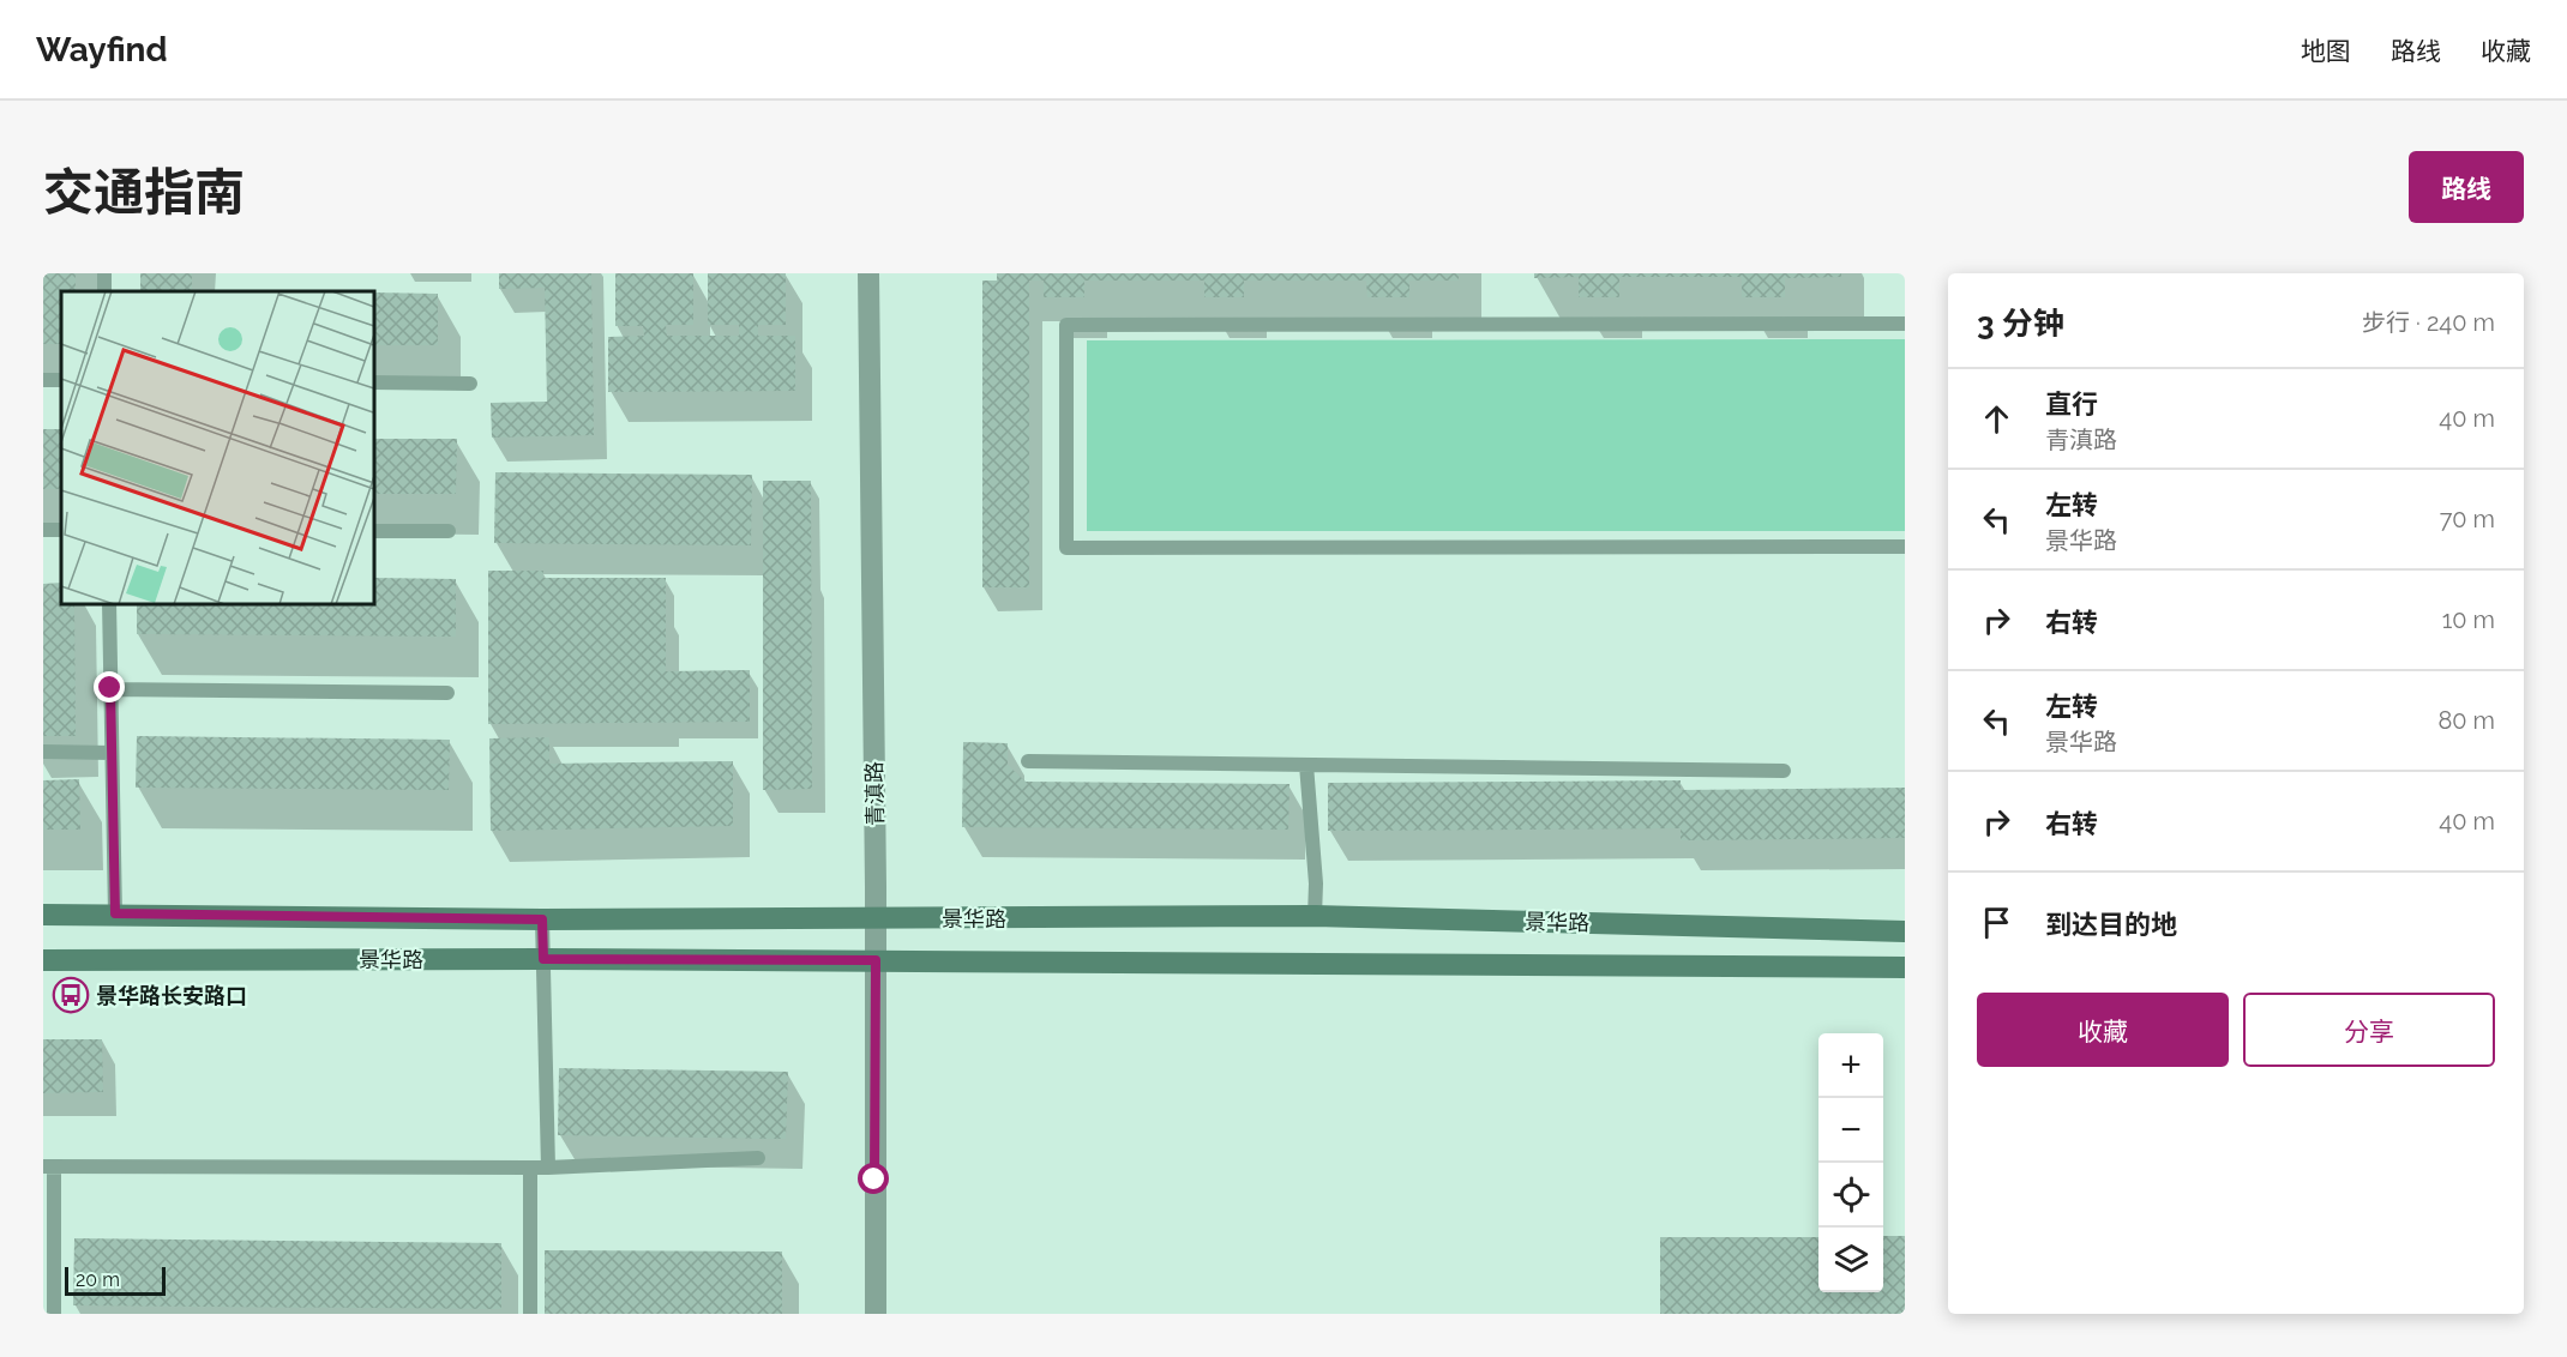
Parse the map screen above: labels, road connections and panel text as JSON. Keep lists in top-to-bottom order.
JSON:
{
  "streets": {
    "main road": ["景华路"],
    "street": ["青滇路"]
  },
  "crossings": [
    ["青滇路", "景华路"]
  ],
  "places": {
    "bus stop": ["景华路长安路口"]
  },
  "scale_bar": "20 m",
  "page": {
    "header": "Wayfind",
    "nav": ["地图", "路线", "收藏"],
    "title": "交通指南",
    "buttons": [
      "路线",
      ["收藏", "分享"]
    ],
    "heading": ["3 分钟", "步行 · 240 m"],
    "list": [
      ["直行", "青滇路", "40 m"],
      ["左转", "景华路", "70 m"],
      ["右转", "10 m"],
      ["左转", "景华路", "80 m"],
      ["右转", "40 m"],
      "到达目的地"
    ],
    "map_buttons": ["+", "−"],
    "scale": "20 m"
  }
}
